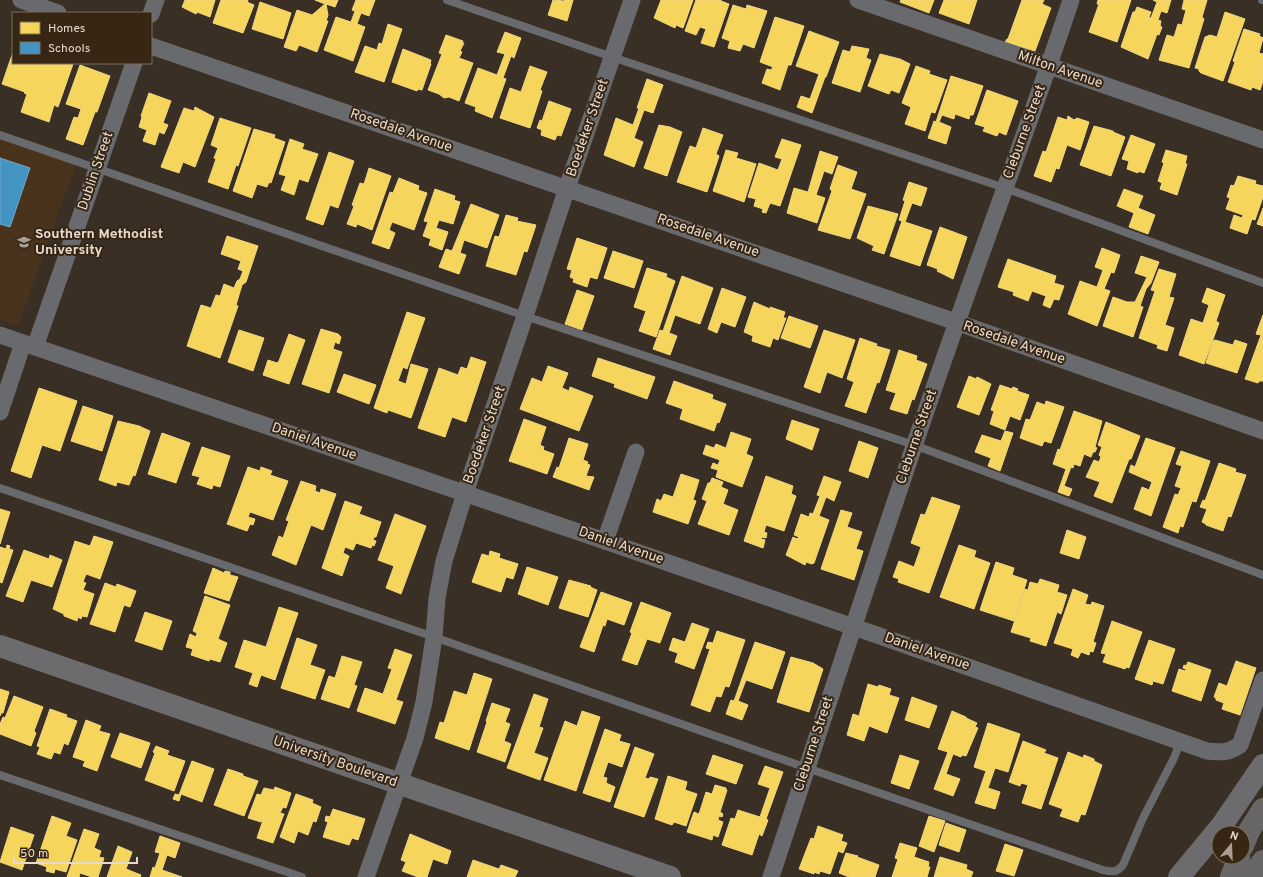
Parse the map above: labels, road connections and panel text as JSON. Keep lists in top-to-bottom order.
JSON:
{
  "streets": {
    "street": [
      "Milton Avenue",
      "Boedeker Street",
      "Rosedale Avenue",
      "Cleburne Street",
      "Dublin Street",
      "Daniel Avenue",
      "University Boulevard"
    ]
  },
  "crossings": [
    ["Milton Avenue", "Cleburne Street"],
    ["Boedeker Street", "Rosedale Avenue"],
    ["Boedeker Street", "Daniel Avenue"],
    ["Boedeker Street", "University Boulevard"],
    ["Rosedale Avenue", "Cleburne Street"],
    ["Cleburne Street", "Daniel Avenue"],
    ["Dublin Street", "Daniel Avenue"]
  ],
  "places": {
    "school or university": ["Southern Methodist University"]
  },
  "legend": ["Homes", "Schools"],
  "scale_bar": "50 m",
  "north": "top"
}
